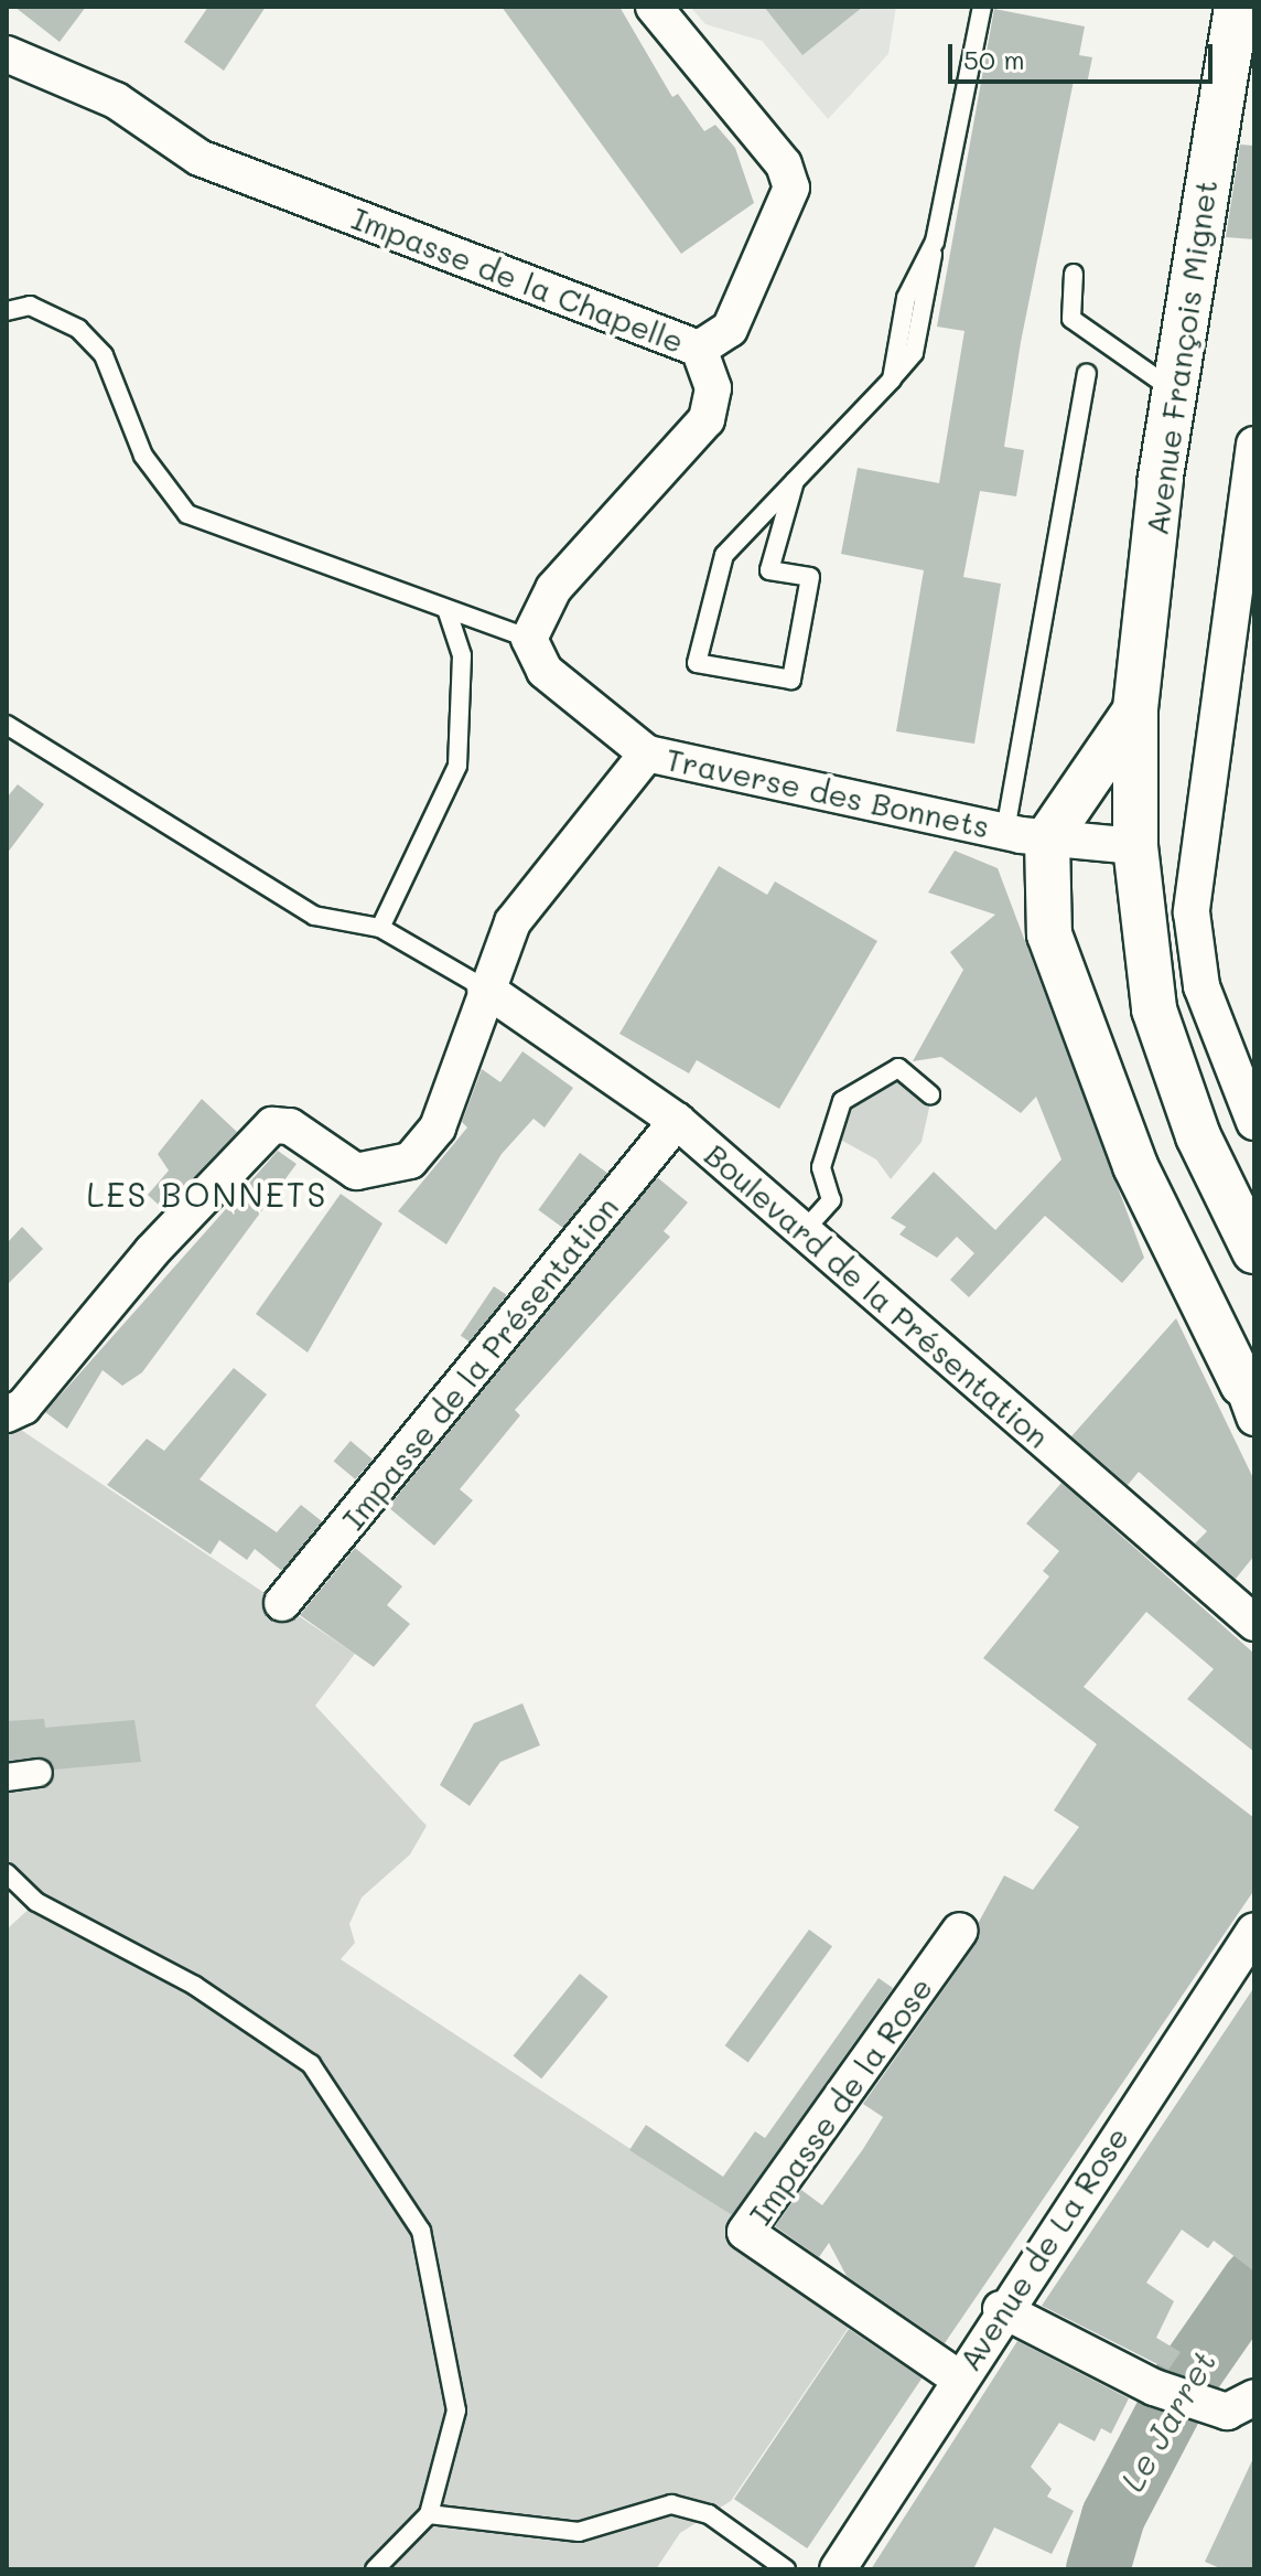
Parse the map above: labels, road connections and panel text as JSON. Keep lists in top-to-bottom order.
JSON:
{
  "streets": {
    "street": [
      "Impasse de la Chapelle",
      "Avenue François Mignet",
      "Traverse des Bonnets",
      "Boulevard de la Présentation",
      "Impasse de la Présentation",
      "Impasse de la Rose",
      "Avenue de La Rose"
    ]
  },
  "crossings": [
    ["Avenue François Mignet", "Traverse des Bonnets"],
    ["Traverse des Bonnets", "Boulevard de la Présentation"],
    ["Boulevard de la Présentation", "Impasse de la Présentation"],
    ["Impasse de la Rose", "Avenue de La Rose"]
  ],
  "districts": ["LES BONNETS"],
  "water": ["Le Jarret"],
  "scale_bar": "50 m"
}
